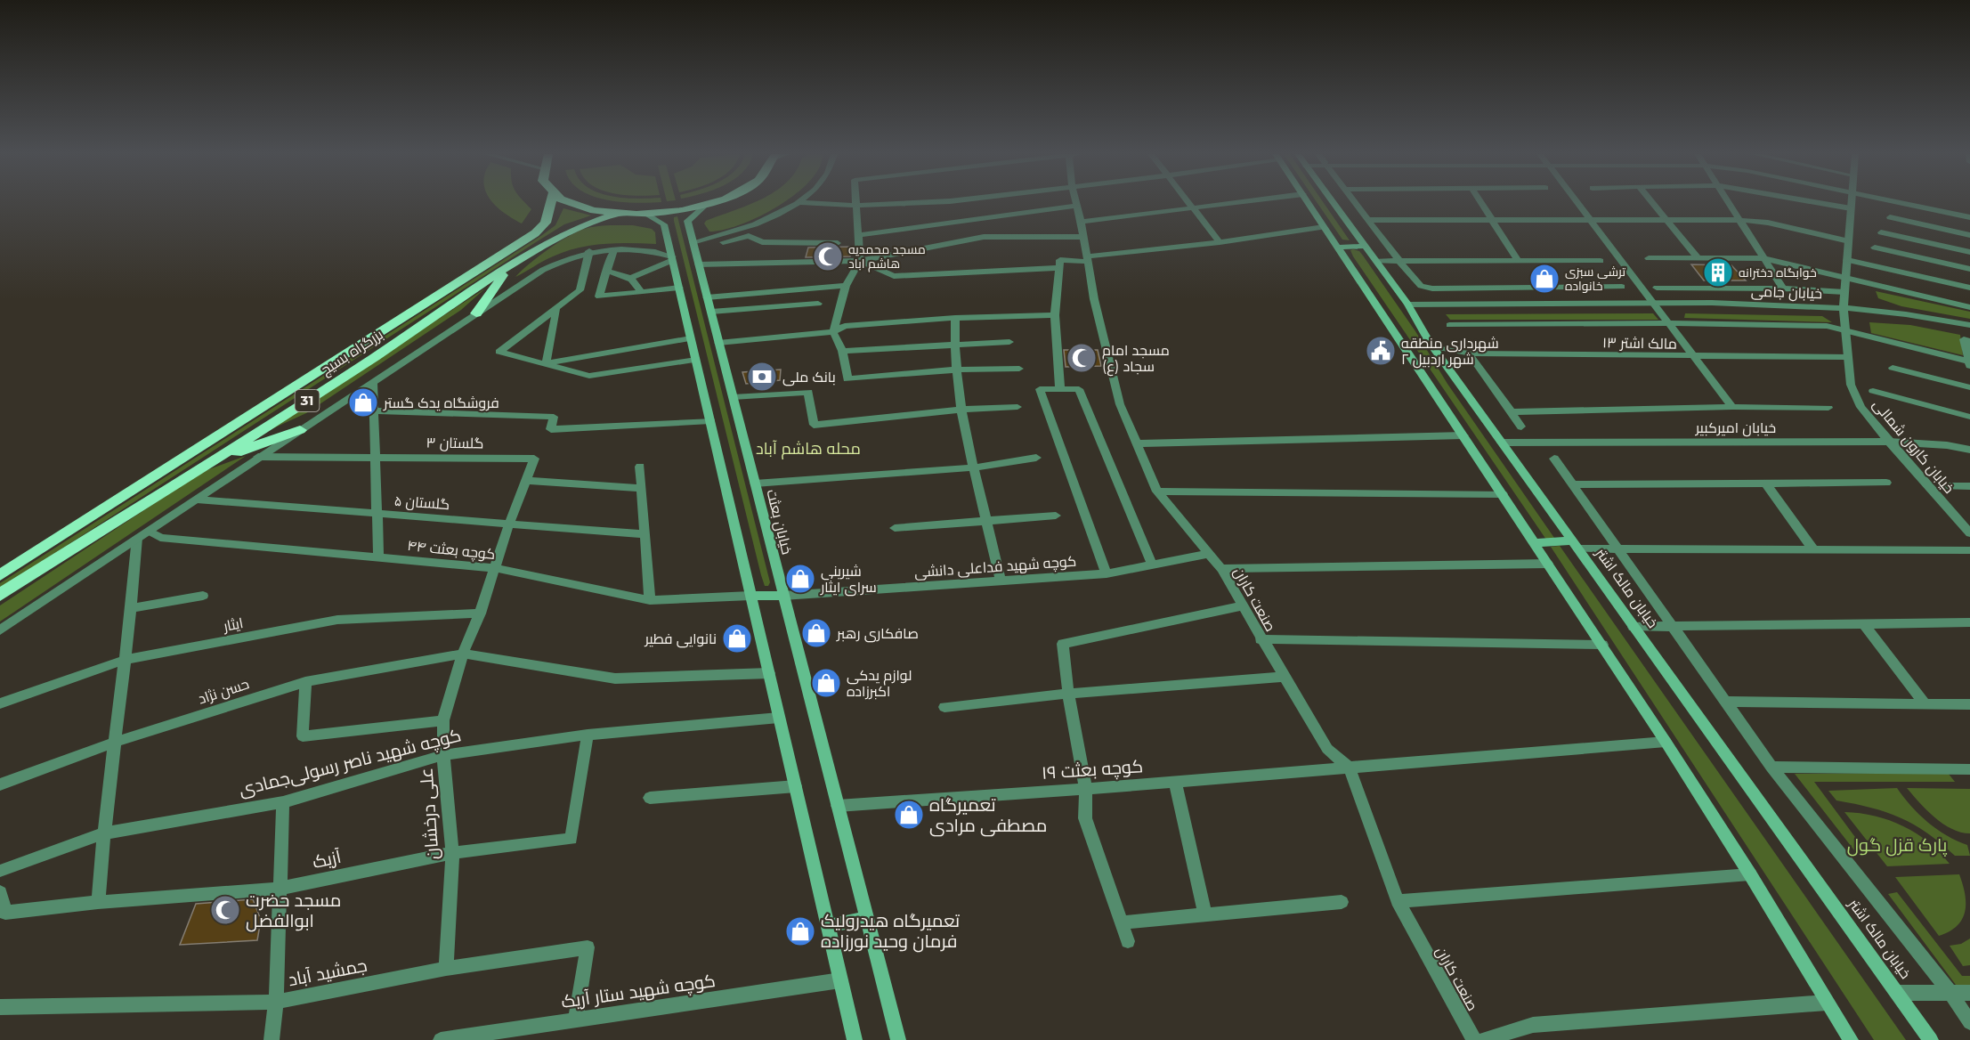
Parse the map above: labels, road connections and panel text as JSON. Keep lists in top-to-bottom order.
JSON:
{
  "streets": {
    "highway": ["بزرگراه بسیج", "31"],
    "main road": ["خیابان بعثت", "خیابان مالک اشتر"],
    "street": [
      "خیابان جامی",
      "مالک اشتر ۱۳",
      "خیابان امیرکبیر",
      "گلستان ۳",
      "خیابان کارون شمالی",
      "گلستان ۵",
      "کوچه بعثت ۴۴",
      "کوچه شهید فداعلی دانشی",
      "صنعت کاران",
      "ایثار",
      "حسن نژاد",
      "کوچه شهید ناصر رسولی‌جمادی",
      "کوچه بعثت ۱۹",
      "علی درخشان",
      "آزیک",
      "جمشید آباد",
      "کوچه شهید ستار آریک"
    ]
  },
  "crossings": [
    ["خیابان جامی", "خیابان کارون شمالی"],
    ["خیابان جامی", "خیابان مالک اشتر"],
    ["مالک اشتر ۱۳", "خیابان کارون شمالی"],
    ["مالک اشتر ۱۳", "خیابان مالک اشتر"],
    ["بزرگراه بسیج", "31"],
    ["31", "خیابان بعثت"],
    ["خیابان امیرکبیر", "خیابان کارون شمالی"],
    ["خیابان امیرکبیر", "خیابان مالک اشتر"],
    ["گلستان ۳", "گلستان ۵"],
    ["گلستان ۳", "کوچه بعثت ۴۴"],
    ["گلستان ۳", "علی درخشان"],
    ["خیابان بعثت", "کوچه شهید فداعلی دانشی"],
    ["خیابان بعثت", "کوچه بعثت ۱۹"],
    ["کوچه بعثت ۴۴", "علی درخشان"],
    ["کوچه شهید فداعلی دانشی", "صنعت کاران"],
    ["صنعت کاران", "کوچه بعثت ۱۹"],
    ["ایثار", "علی درخشان"],
    ["حسن نژاد", "علی درخشان"],
    ["کوچه شهید ناصر رسولی‌جمادی", "علی درخشان"],
    ["کوچه شهید ناصر رسولی‌جمادی", "آزیک"],
    ["علی درخشان", "آزیک"],
    ["علی درخشان", "جمشید آباد"],
    ["جمشید آباد", "کوچه شهید ستار آریک"]
  ],
  "districts": ["محله هاشم آباد"],
  "parks": ["پارک قزل گول"],
  "places": {
    "mosque": ["مسجد محمدیه هاشم اباد", "مسجد امام سجاد (ع)", "مسجد حضرت ابوالفضل"],
    "building": ["خوابگاه دخترانه"],
    "shop": [
      "ترشی سبزی خانواده",
      "فروشگاه یدک گستر",
      "شیرینی ‌سرای ایثار",
      "صافکاری رهبر",
      "نانوایی فطیر",
      "لوازم یدکی اکبرزاده",
      "تعمیرگاه مصطفی مرادی",
      "تعمیرگاه هیدرولیک فرمان وحید نورزاده"
    ],
    "public building": ["شهرداری منطقه ۲ شهر اردبیل"],
    "bank": ["بانک ملی"]
  }
}
